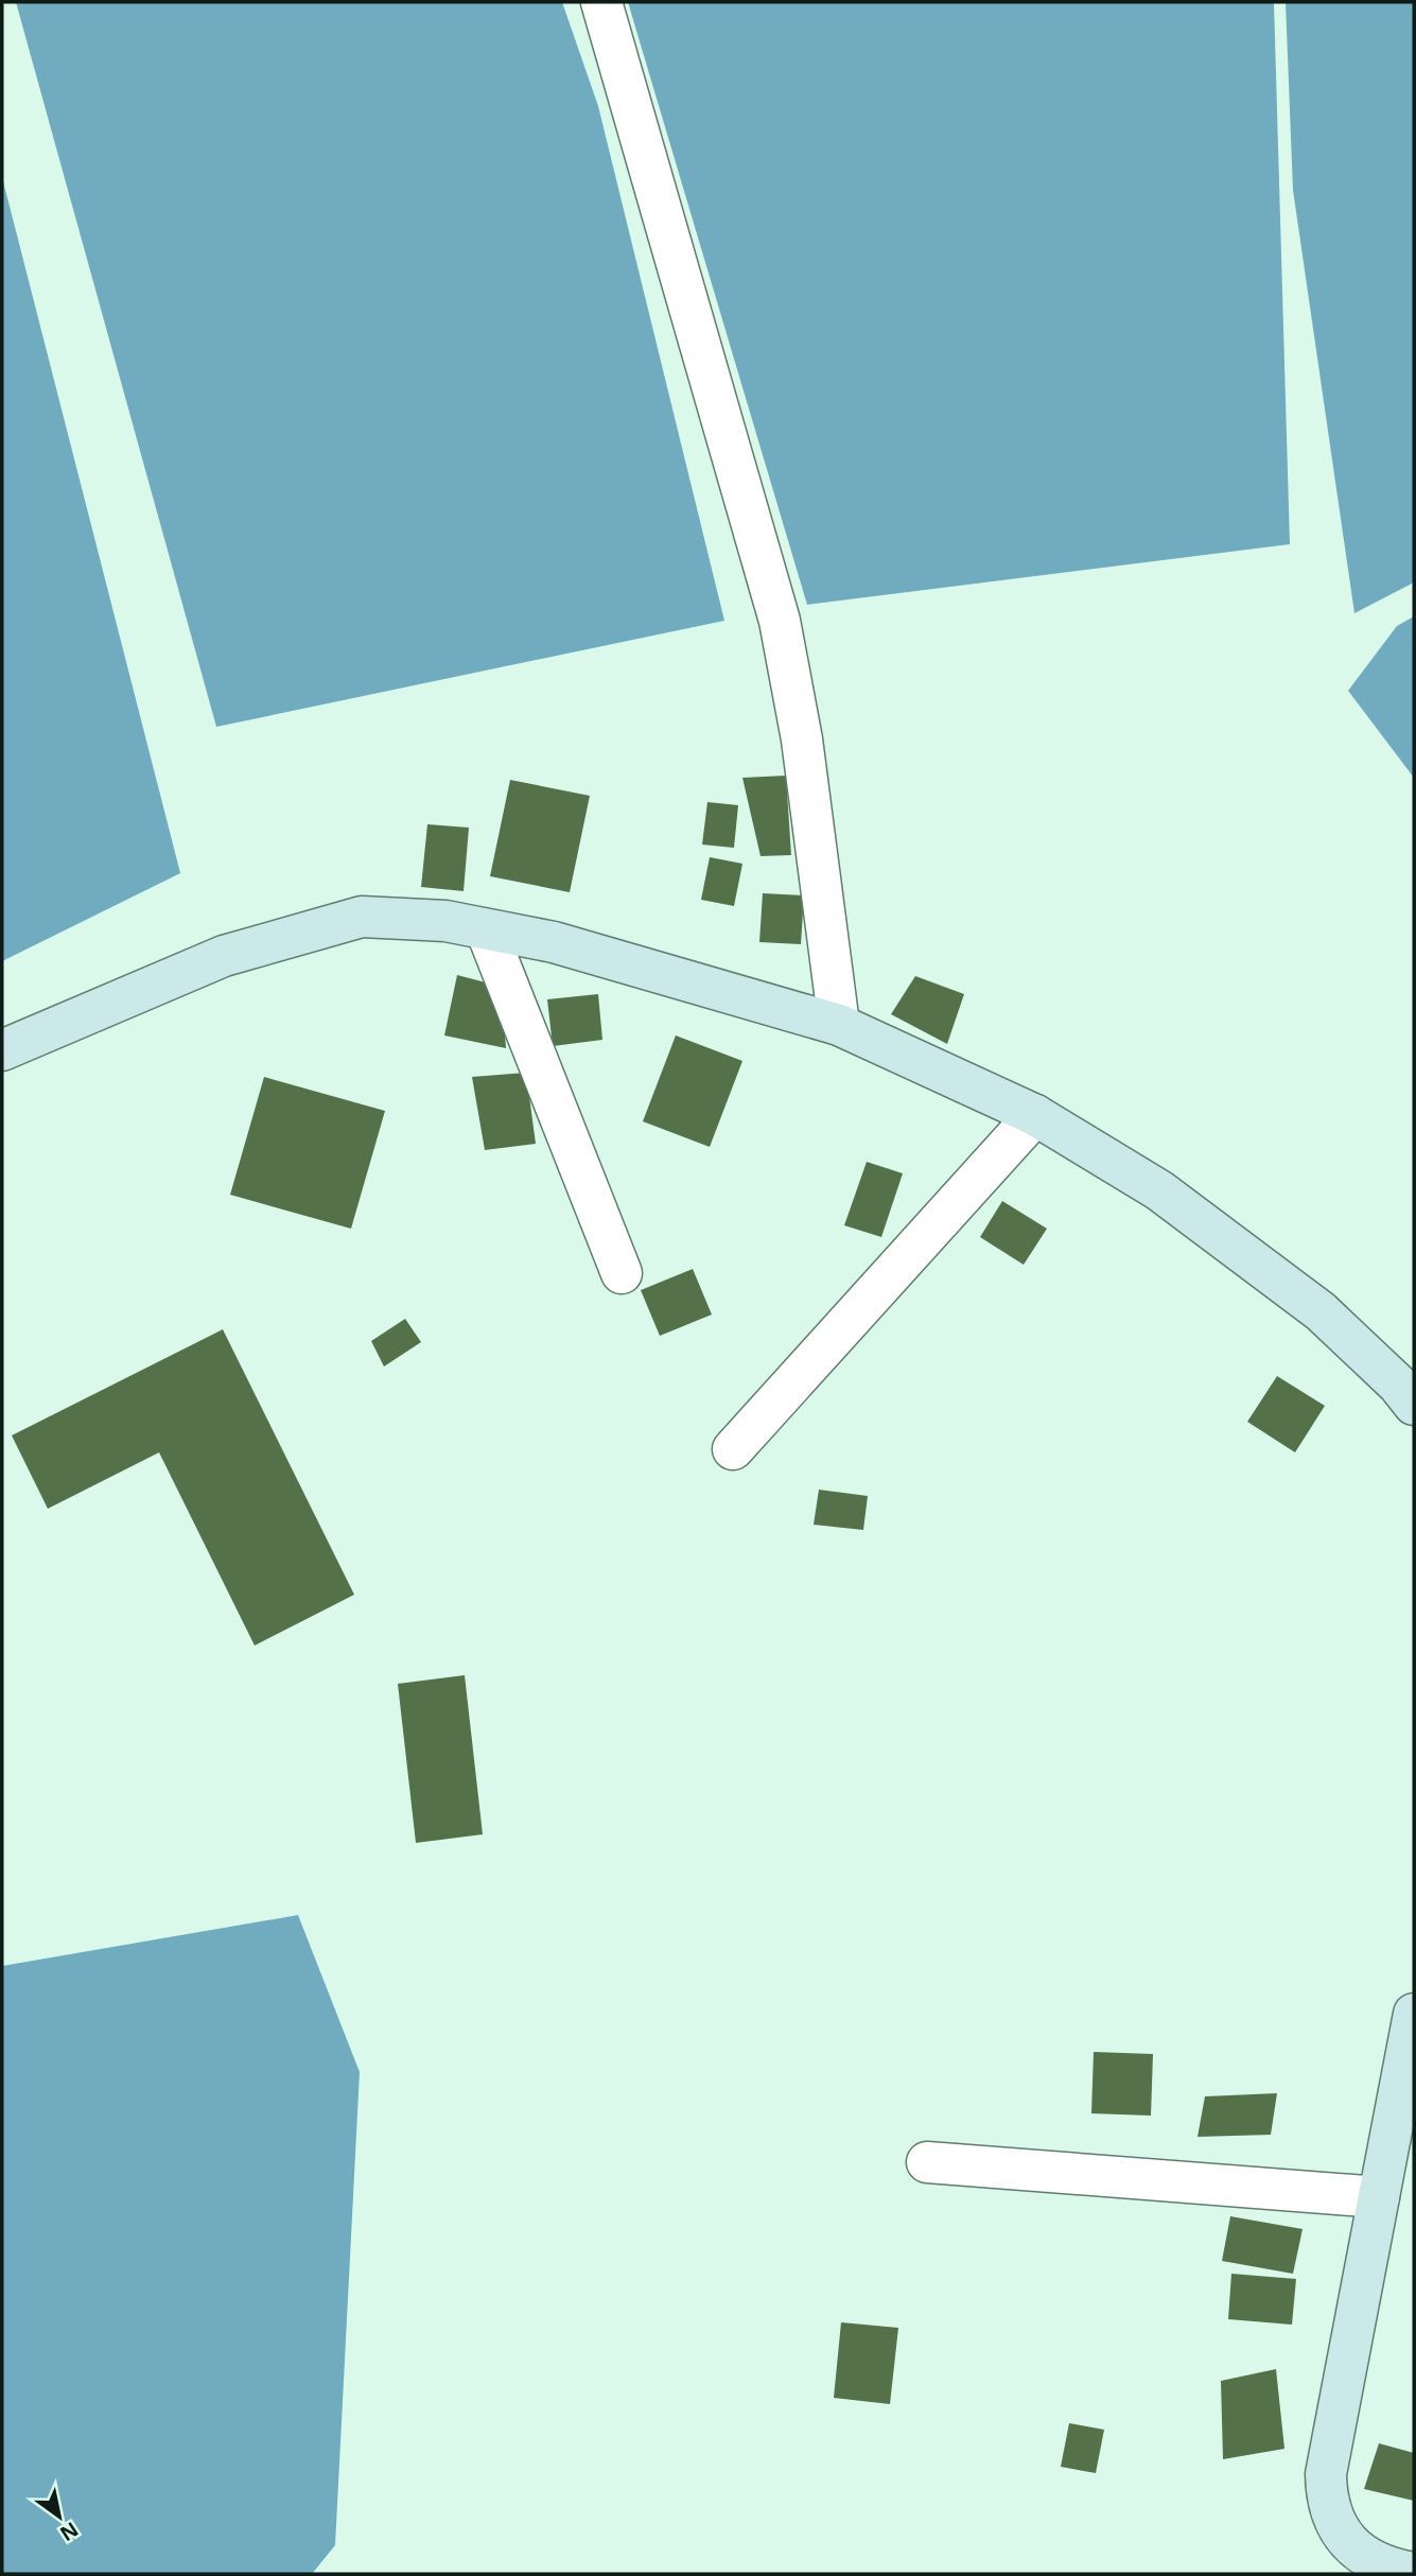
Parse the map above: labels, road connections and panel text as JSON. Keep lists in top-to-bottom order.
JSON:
{
  "north": "bottom right"
}
